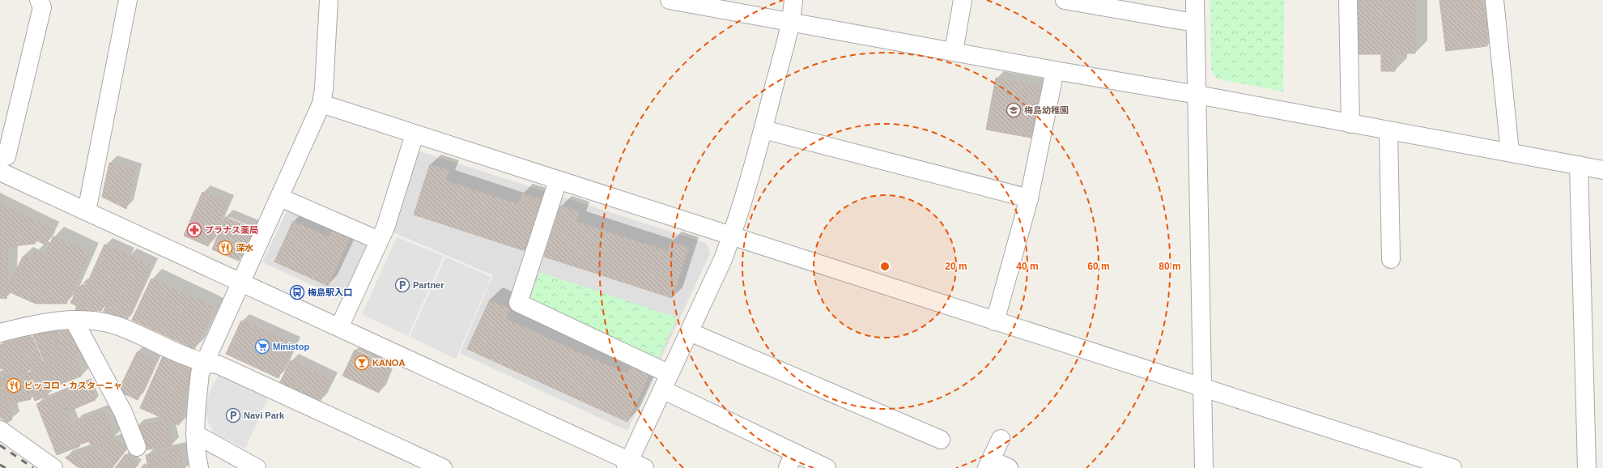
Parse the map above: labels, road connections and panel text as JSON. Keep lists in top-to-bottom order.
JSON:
{
  "places": {
    "school or university": ["梅島幼稚園"],
    "pharmacy": ["プラナス薬局"],
    "restaurant": ["深水", "ピッコロ・カスターニャ"],
    "parking": ["Partner", "Navi Park"],
    "bus stop": ["梅島駅入口"],
    "supermarket": ["Ministop"],
    "bar": ["KANOA"]
  },
  "rings": [
    "20 m",
    "40 m",
    "60 m",
    "80 m"
  ]
}
